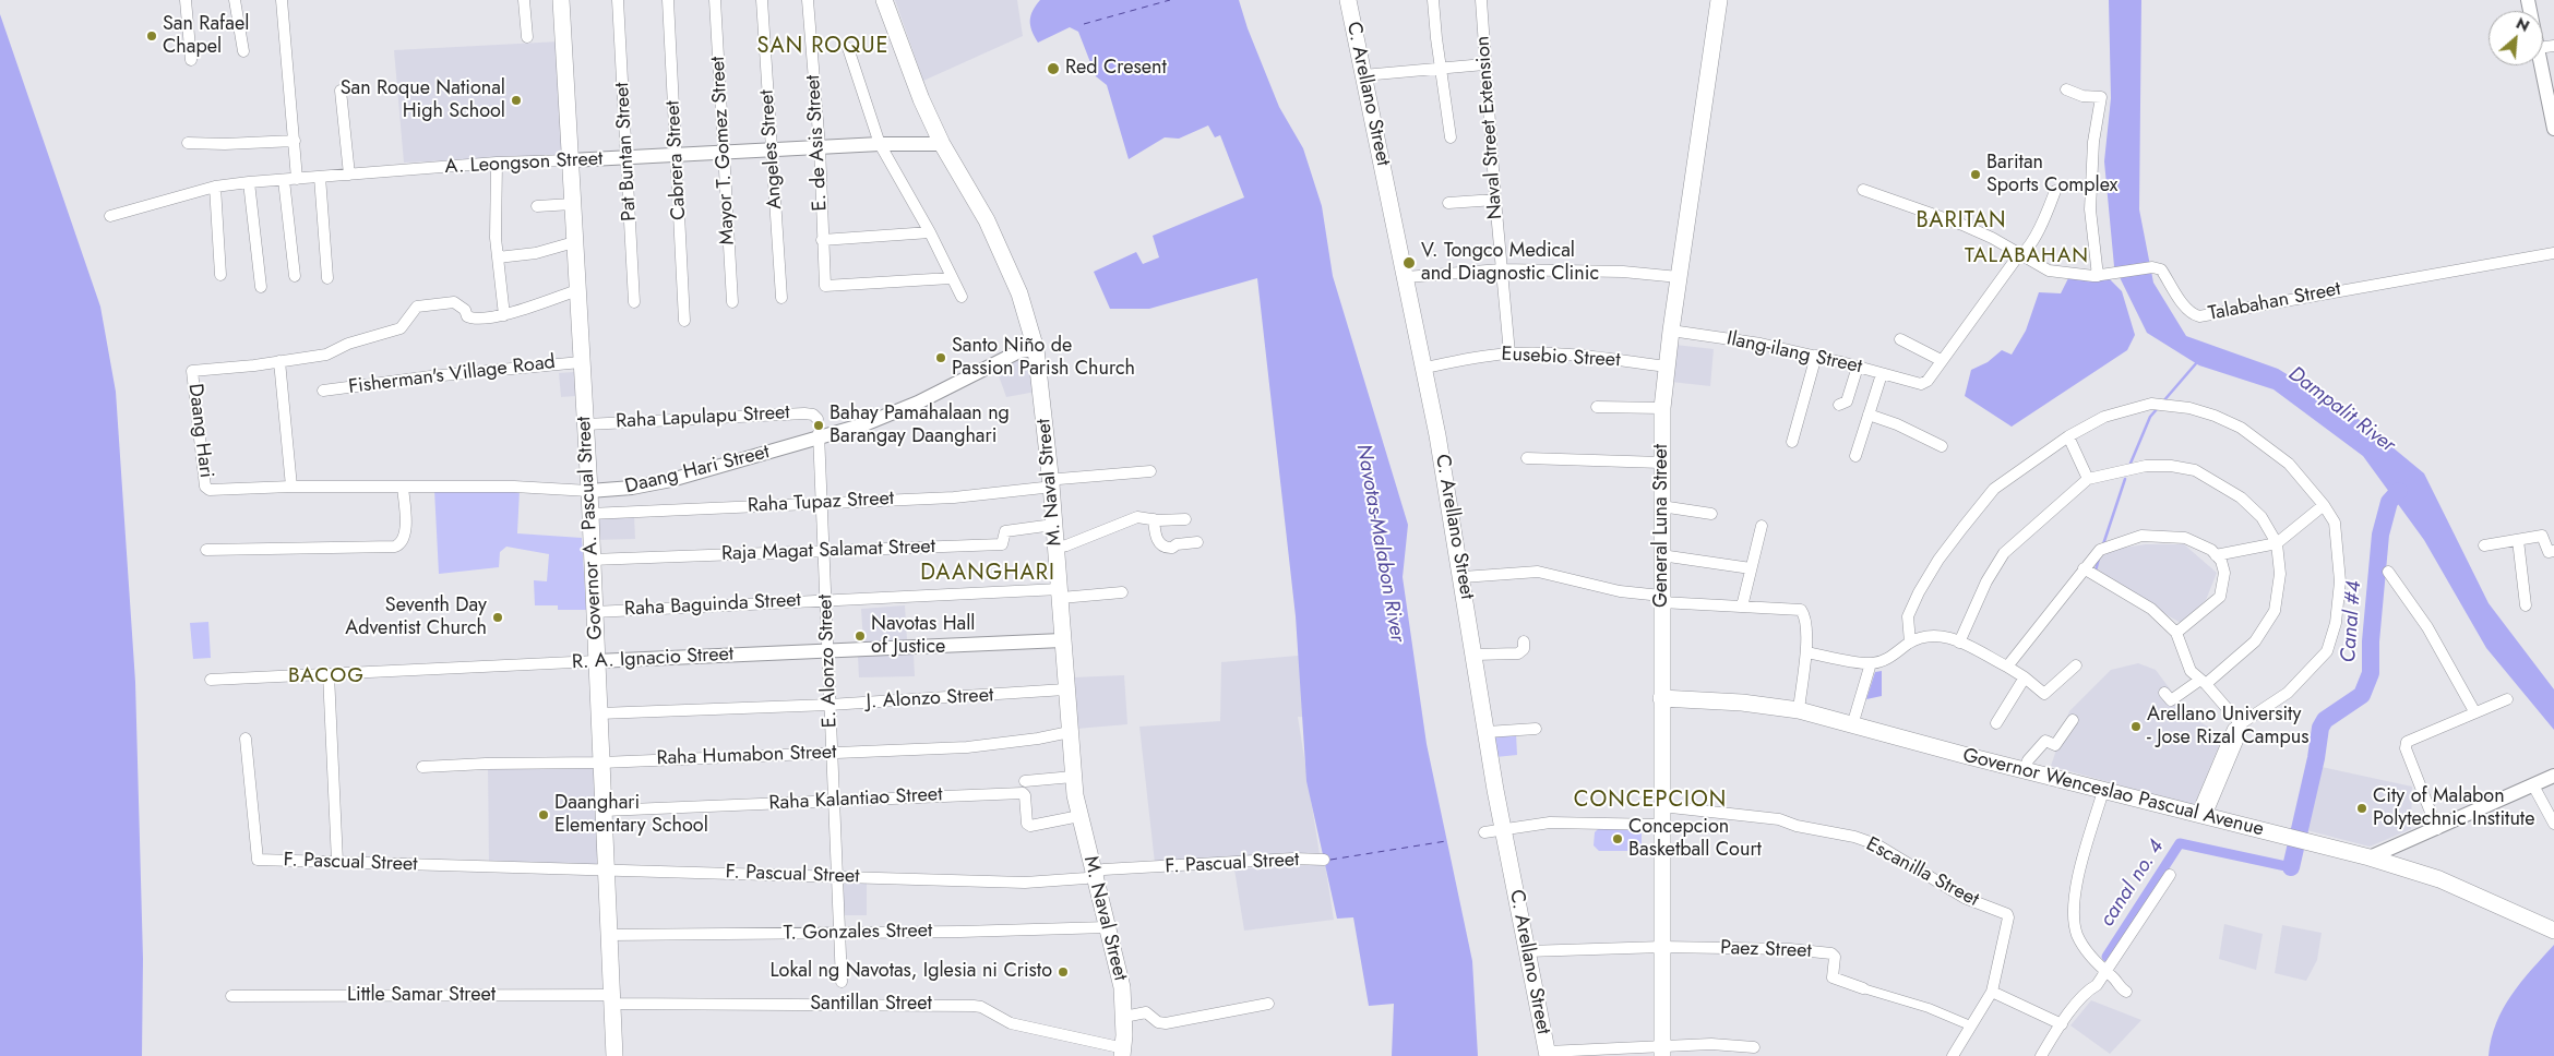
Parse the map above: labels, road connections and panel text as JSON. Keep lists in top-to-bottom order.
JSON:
{
  "streets": {
    "main road": [
      "C. Arellano Street",
      "M. Naval Street",
      "General Luna Street",
      "Governor A. Pascual Street",
      "Governor Wenceslao Pascual Avenue"
    ],
    "street": [
      "Naval Street Extension",
      "E. de Asis Street",
      "Angeles Street",
      "Mayor T. Gomez Street",
      "Pat Buntan Street",
      "Cabrera Street",
      "A. Leongson Street",
      "Talabahan Street",
      "Ilang-ilang Street",
      "Eusebio Street",
      "Fisherman's Village Road",
      "Raha Lapulapu Street",
      "Daang Hari",
      "Daang Hari Street",
      "Raha Tupaz Street",
      "Raja Magat Salamat Street",
      "Raha Baguinda Street",
      "R. A. Ignacio Street",
      "E. Alonzo Street",
      "J. Alonzo Street",
      "Raha Humabon Street",
      "Raha Kalantiao Street",
      "F. Pascual Street",
      "Escanilla Street",
      "T. Gonzales Street",
      "Paez Street",
      "Little Samar Street",
      "Santillan Street"
    ]
  },
  "crossings": [
    ["C. Arellano Street", "Eusebio Street"],
    ["C. Arellano Street", "Paez Street"],
    ["Naval Street Extension", "Eusebio Street"],
    ["E. de Asis Street", "A. Leongson Street"],
    ["Angeles Street", "A. Leongson Street"],
    ["Mayor T. Gomez Street", "A. Leongson Street"],
    ["Pat Buntan Street", "A. Leongson Street"],
    ["Cabrera Street", "A. Leongson Street"],
    ["A. Leongson Street", "M. Naval Street"],
    ["A. Leongson Street", "Governor A. Pascual Street"],
    ["Ilang-ilang Street", "General Luna Street"],
    ["Eusebio Street", "General Luna Street"],
    ["Fisherman's Village Road", "Governor A. Pascual Street"],
    ["Raha Lapulapu Street", "Governor A. Pascual Street"],
    ["Daang Hari", "Daang Hari Street"],
    ["Daang Hari Street", "M. Naval Street"],
    ["Daang Hari Street", "Governor A. Pascual Street"],
    ["Daang Hari Street", "E. Alonzo Street"],
    ["M. Naval Street", "Raha Tupaz Street"],
    ["M. Naval Street", "Raja Magat Salamat Street"],
    ["M. Naval Street", "Raha Baguinda Street"],
    ["M. Naval Street", "R. A. Ignacio Street"],
    ["M. Naval Street", "J. Alonzo Street"],
    ["M. Naval Street", "Raha Humabon Street"],
    ["M. Naval Street", "Raha Kalantiao Street"],
    ["M. Naval Street", "F. Pascual Street"],
    ["M. Naval Street", "T. Gonzales Street"],
    ["M. Naval Street", "Santillan Street"],
    ["Raha Tupaz Street", "Governor A. Pascual Street"],
    ["Raha Tupaz Street", "E. Alonzo Street"],
    ["General Luna Street", "Governor Wenceslao Pascual Avenue"],
    ["General Luna Street", "Escanilla Street"],
    ["General Luna Street", "Paez Street"],
    ["Governor A. Pascual Street", "Raja Magat Salamat Street"],
    ["Governor A. Pascual Street", "Raha Baguinda Street"],
    ["Governor A. Pascual Street", "R. A. Ignacio Street"],
    ["Governor A. Pascual Street", "J. Alonzo Street"],
    ["Governor A. Pascual Street", "Raha Humabon Street"],
    ["Governor A. Pascual Street", "Raha Kalantiao Street"],
    ["Governor A. Pascual Street", "F. Pascual Street"],
    ["Governor A. Pascual Street", "T. Gonzales Street"],
    ["Governor A. Pascual Street", "Little Samar Street"],
    ["Governor A. Pascual Street", "Santillan Street"],
    ["Raja Magat Salamat Street", "E. Alonzo Street"],
    ["Raha Baguinda Street", "E. Alonzo Street"],
    ["R. A. Ignacio Street", "E. Alonzo Street"],
    ["E. Alonzo Street", "J. Alonzo Street"],
    ["E. Alonzo Street", "Raha Humabon Street"],
    ["E. Alonzo Street", "Raha Kalantiao Street"],
    ["E. Alonzo Street", "F. Pascual Street"],
    ["E. Alonzo Street", "T. Gonzales Street"],
    ["Little Samar Street", "Santillan Street"]
  ],
  "districts": [
    "SAN ROQUE",
    "BARITAN",
    "TALABAHAN",
    "DAANGHARI",
    "BACOG",
    "CONCEPCION"
  ],
  "water": [
    "Dampalit River",
    "Navotas-Malabon River",
    "Canal #4",
    "canal no. 4"
  ],
  "places": [
    "San Rafael Chapel",
    "Red Cresent",
    "San Roque National High School",
    "Baritan Sports Complex",
    "V. Tongco Medical and Diagnostic Clinic",
    "Santo Niño de Passion Parish Church",
    "Bahay Pamahalaan ng Barangay Daanghari",
    "Seventh Day Adventist Church",
    "Navotas Hall of Justice",
    "Arellano University - Jose Rizal Campus",
    "City of Malabon Polytechnic Institute",
    "Daanghari Elementary School",
    "Concepcion Basketball Court",
    "Lokal ng Navotas, Iglesia ni Cristo"
  ],
  "north": "top right"
}
